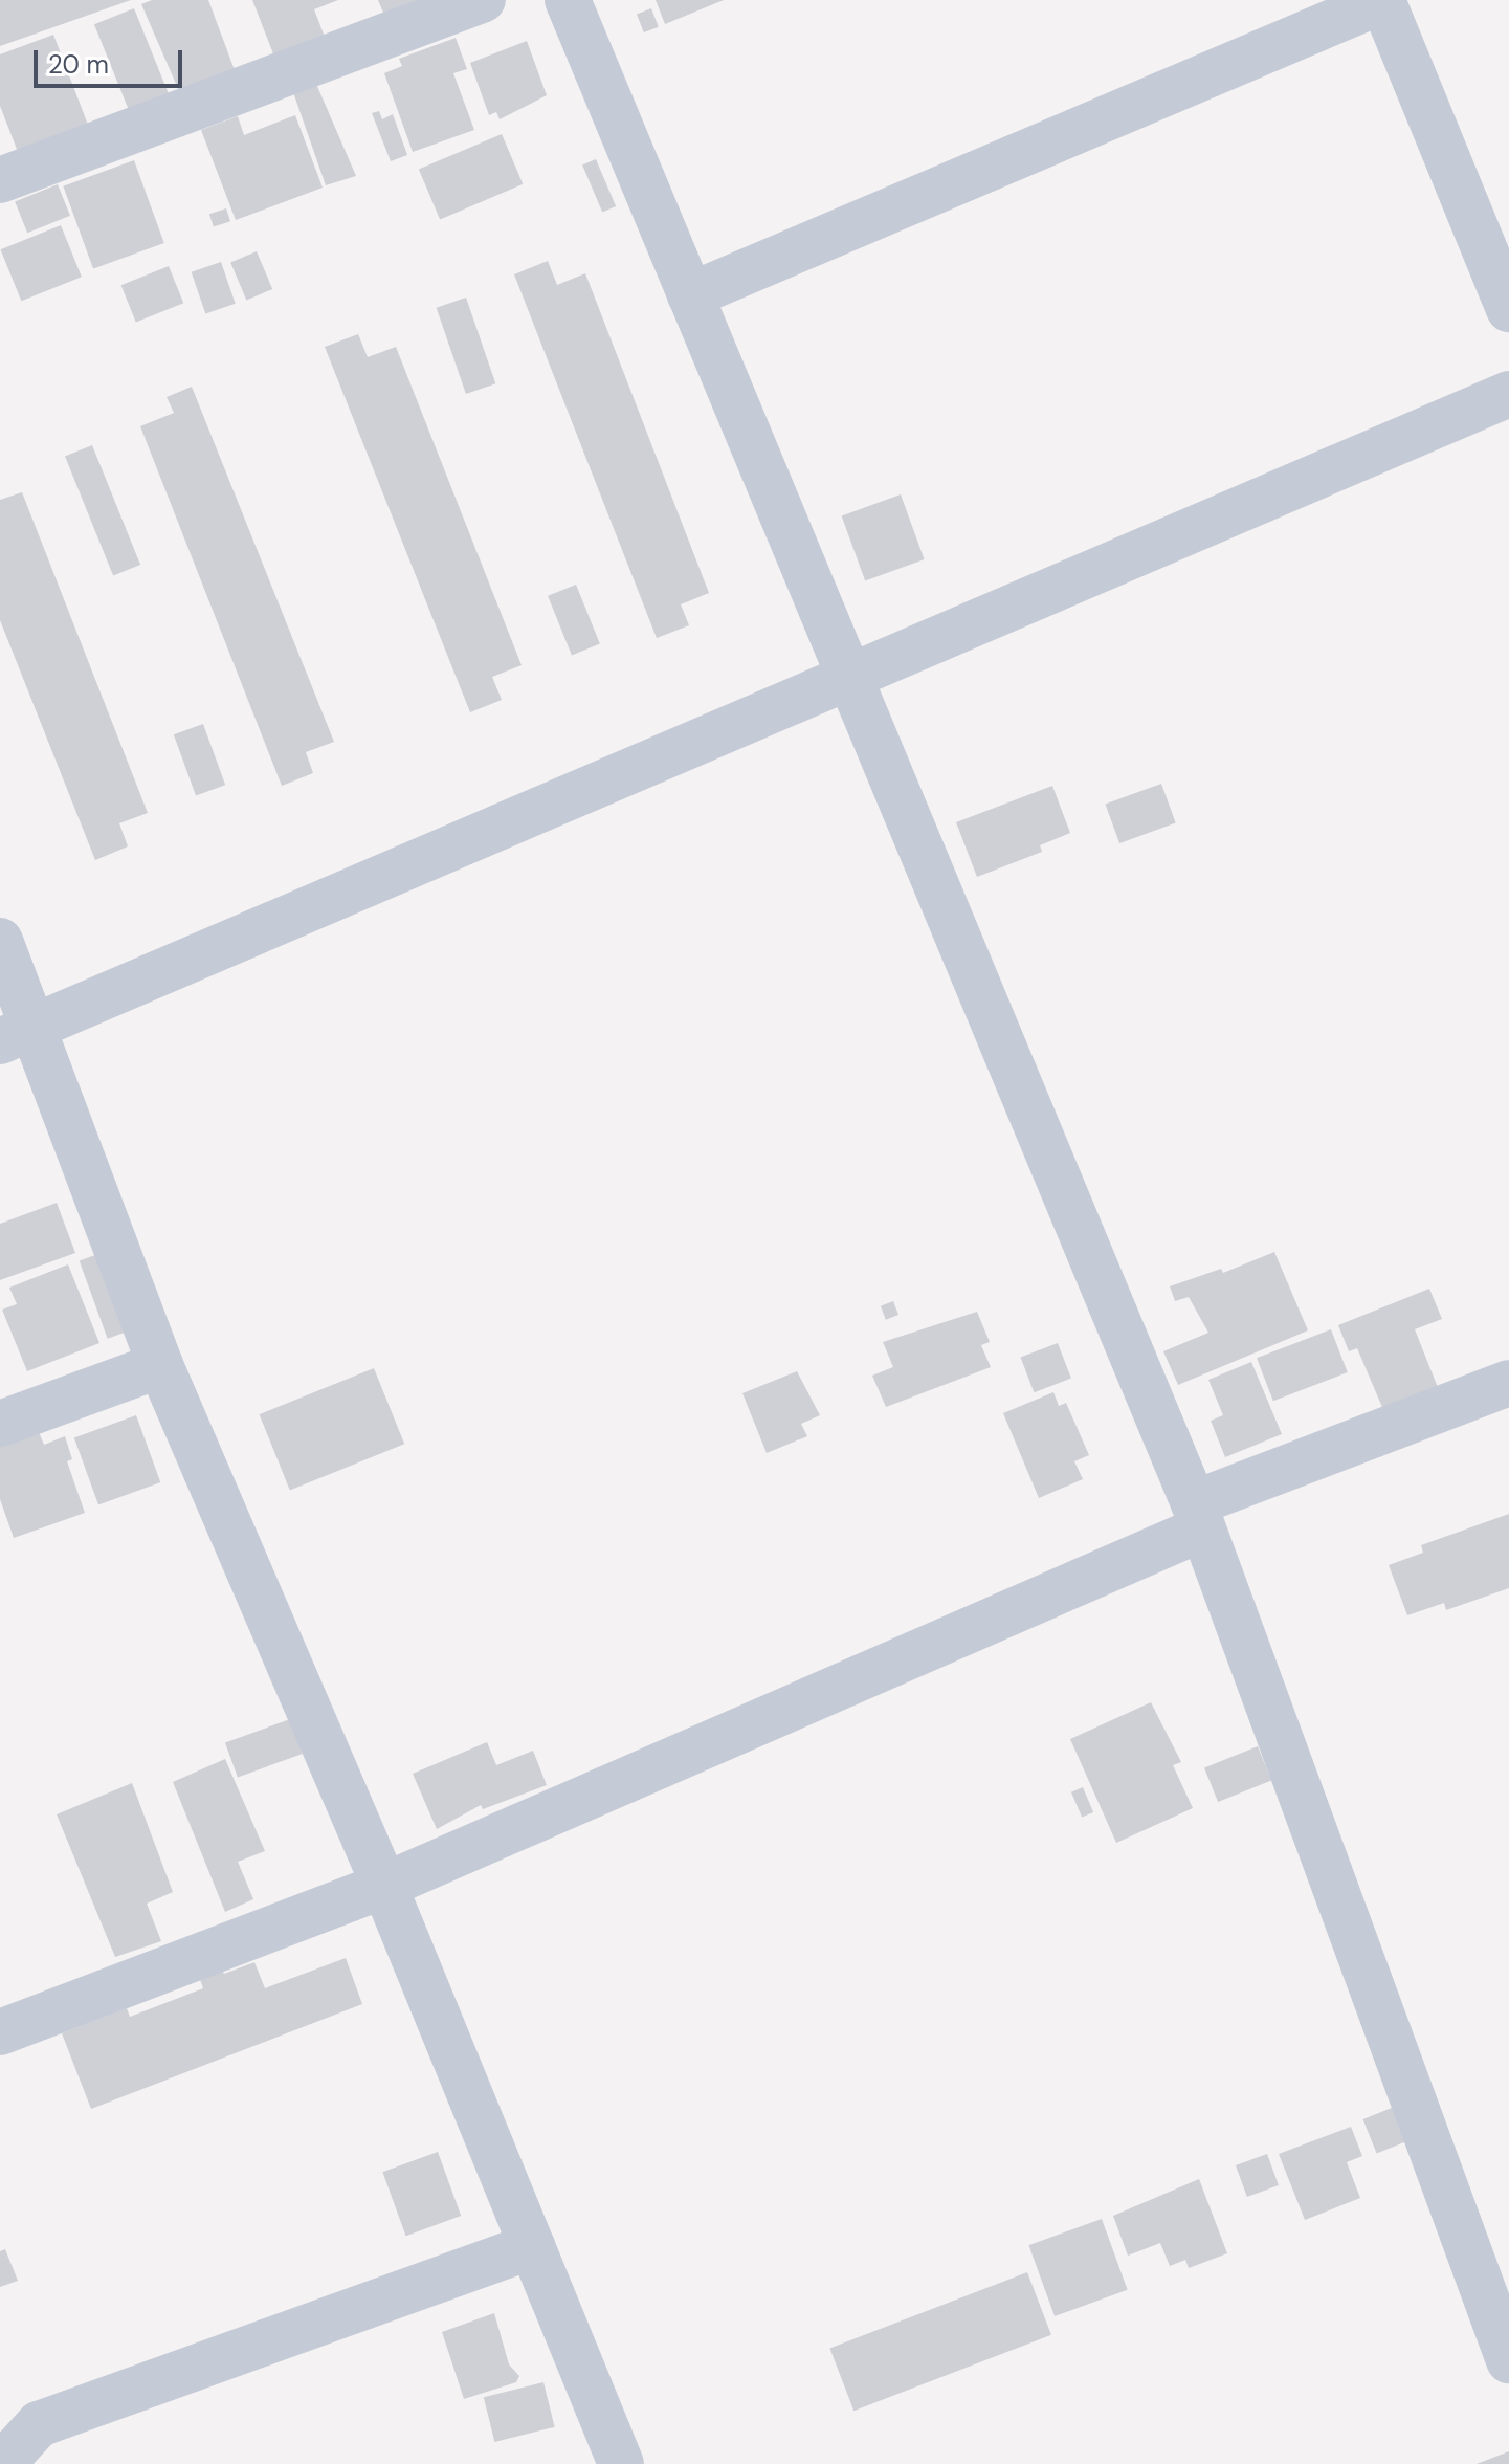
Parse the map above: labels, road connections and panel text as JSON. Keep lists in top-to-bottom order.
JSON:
{
  "scale_bar": "20 m"
}
